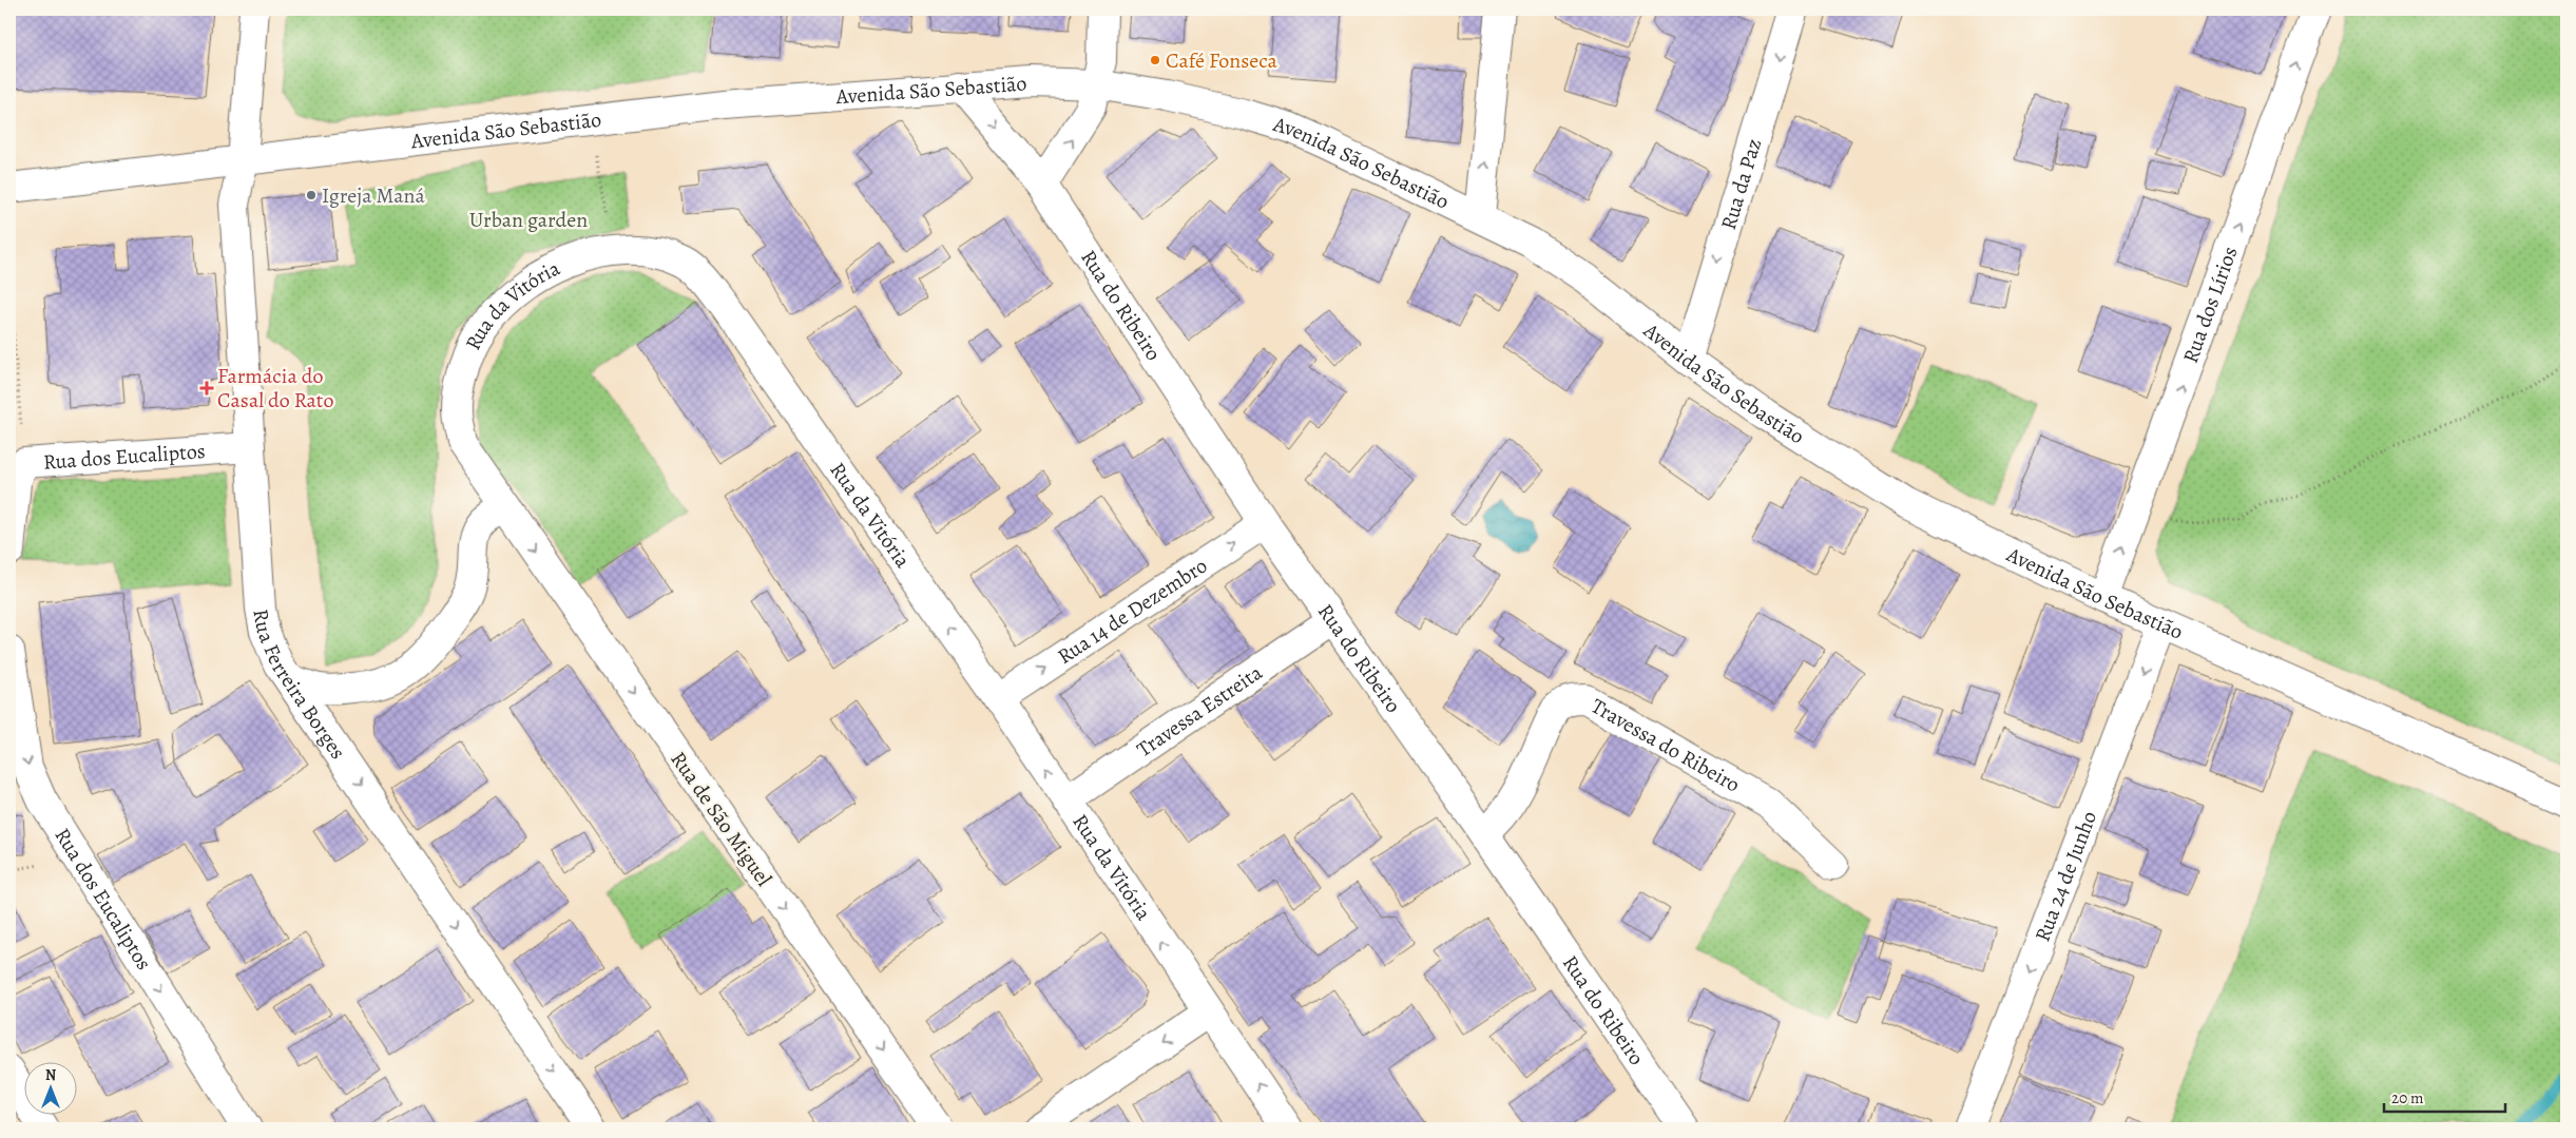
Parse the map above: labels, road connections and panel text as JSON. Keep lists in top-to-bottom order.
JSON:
{
  "streets": {
    "street": [
      "Avenida São Sebastião",
      "Rua da Paz",
      "Rua dos Lírios",
      "Rua do Ribeiro",
      "Rua da Vitória",
      "Rua dos Eucaliptos",
      "Rua 14 de Dezembro",
      "Rua Ferreira Borges",
      "Travessa Estreita",
      "Travessa do Ribeiro",
      "Rua de São Miguel",
      "Rua 24 de Junho"
    ]
  },
  "crossings": [
    ["Avenida São Sebastião", "Rua da Paz"],
    ["Avenida São Sebastião", "Rua dos Lírios"],
    ["Avenida São Sebastião", "Rua do Ribeiro"],
    ["Avenida São Sebastião", "Rua Ferreira Borges"],
    ["Avenida São Sebastião", "Rua 24 de Junho"],
    ["Rua do Ribeiro", "Rua 14 de Dezembro"],
    ["Rua do Ribeiro", "Travessa Estreita"],
    ["Rua do Ribeiro", "Travessa do Ribeiro"],
    ["Rua da Vitória", "Rua 14 de Dezembro"],
    ["Rua da Vitória", "Travessa Estreita"],
    ["Rua da Vitória", "Rua de São Miguel"],
    ["Rua dos Eucaliptos", "Rua Ferreira Borges"]
  ],
  "one_way": [
    "Rua da Paz",
    "Rua dos Lírios",
    "Rua da Vitória",
    "Rua dos Eucaliptos",
    "Rua 14 de Dezembro",
    "Rua Ferreira Borges",
    "Rua de São Miguel",
    "Rua 24 de Junho"
  ],
  "parks": ["Urban garden"],
  "places": {
    "other": ["Café Fonseca", "Igreja Maná"],
    "health": ["Farmácia do Casal do Rato"]
  },
  "scale_bar": "20 m",
  "north": "top"
}
